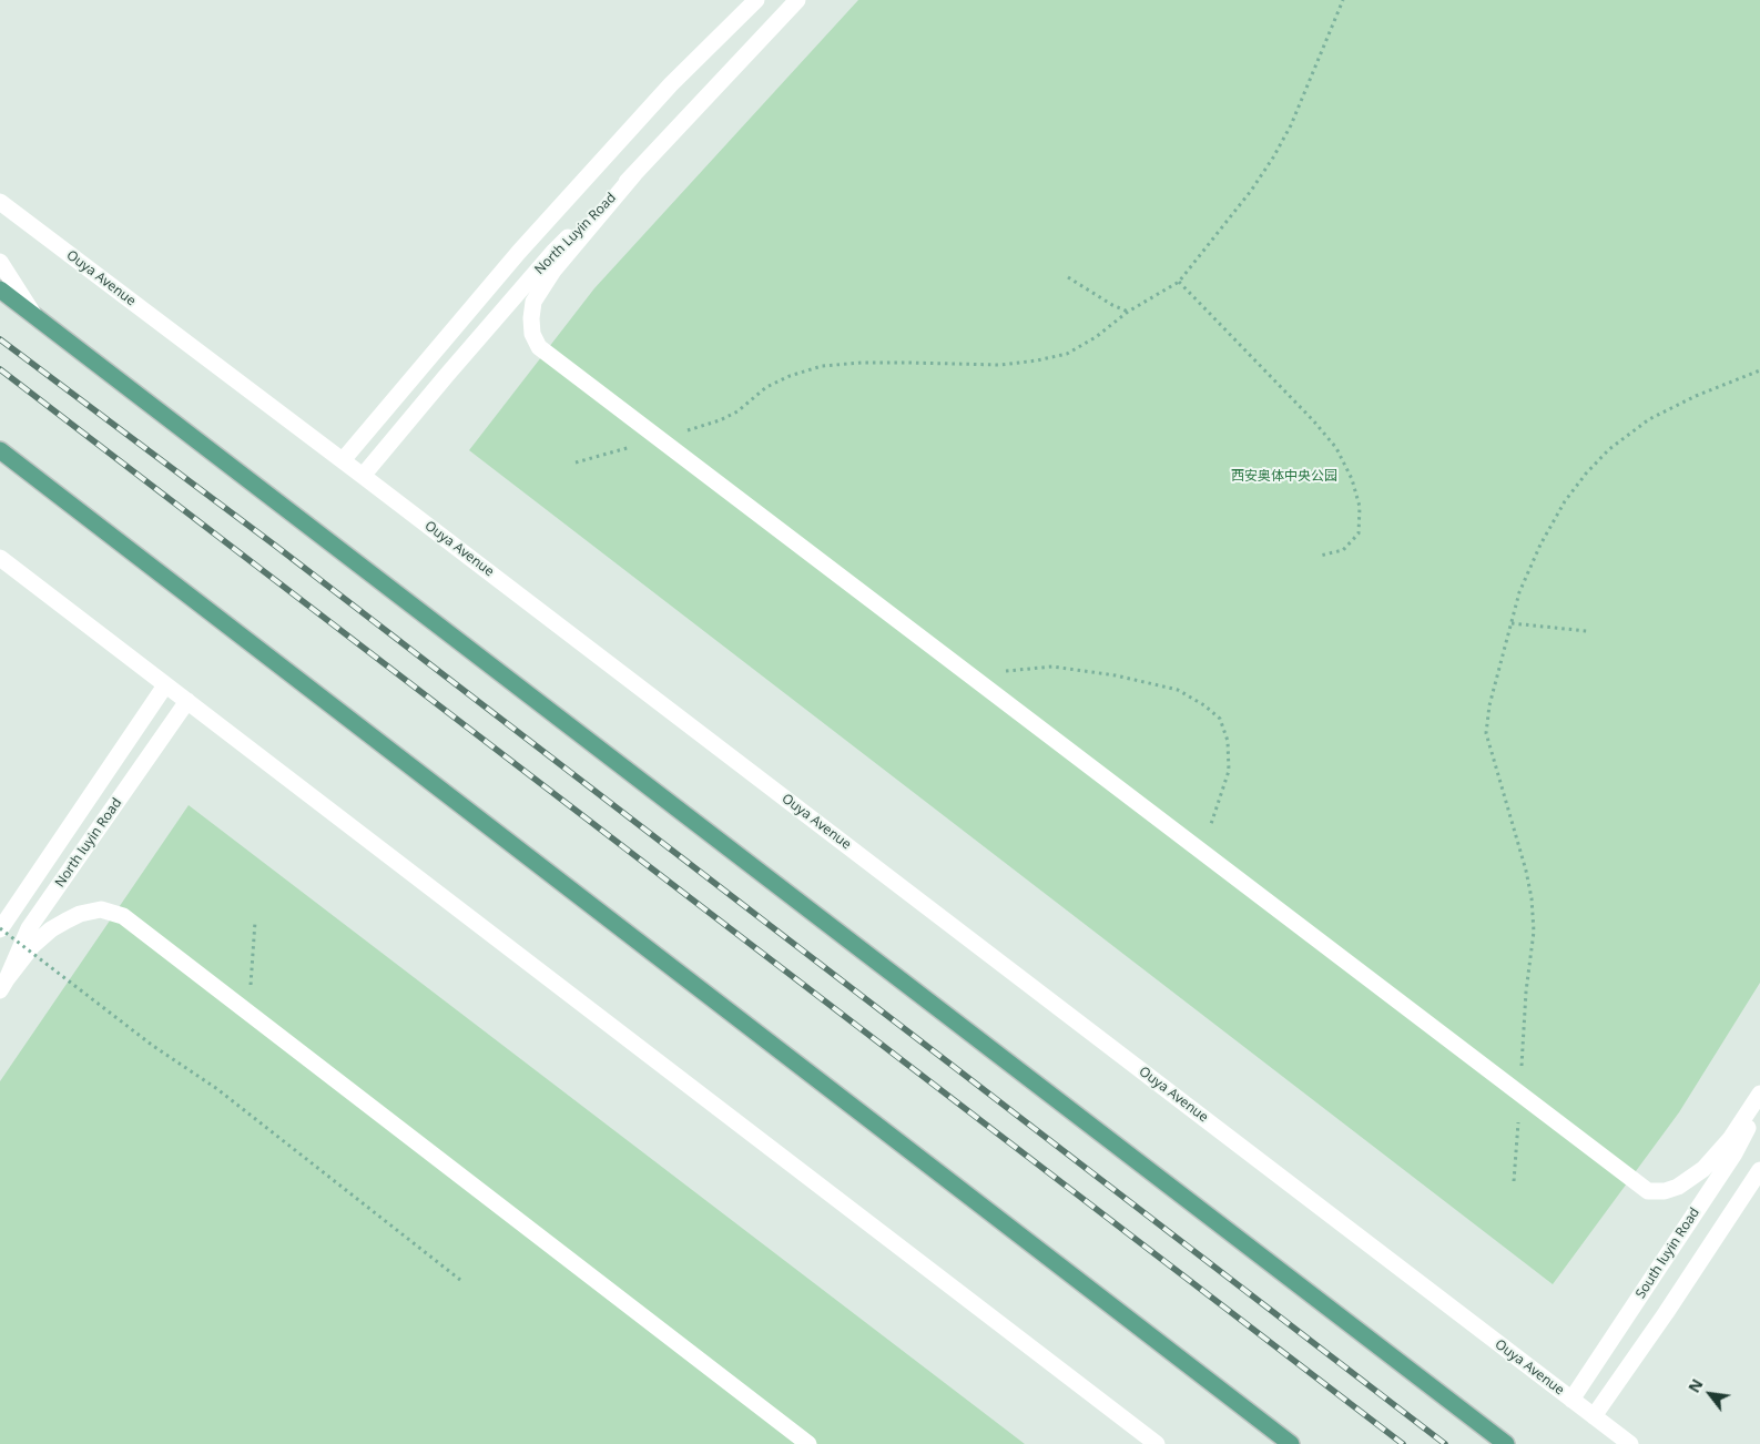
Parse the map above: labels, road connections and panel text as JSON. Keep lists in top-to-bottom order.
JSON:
{
  "streets": {
    "street": [
      "North Luyin Road",
      "Ouya Avenue",
      "North luyin Road",
      "South luyin Road"
    ]
  },
  "crossings": [
    ["North Luyin Road", "Ouya Avenue"],
    ["Ouya Avenue", "South luyin Road"]
  ],
  "parks": ["西安奥体中央公园"],
  "north": "top left"
}
